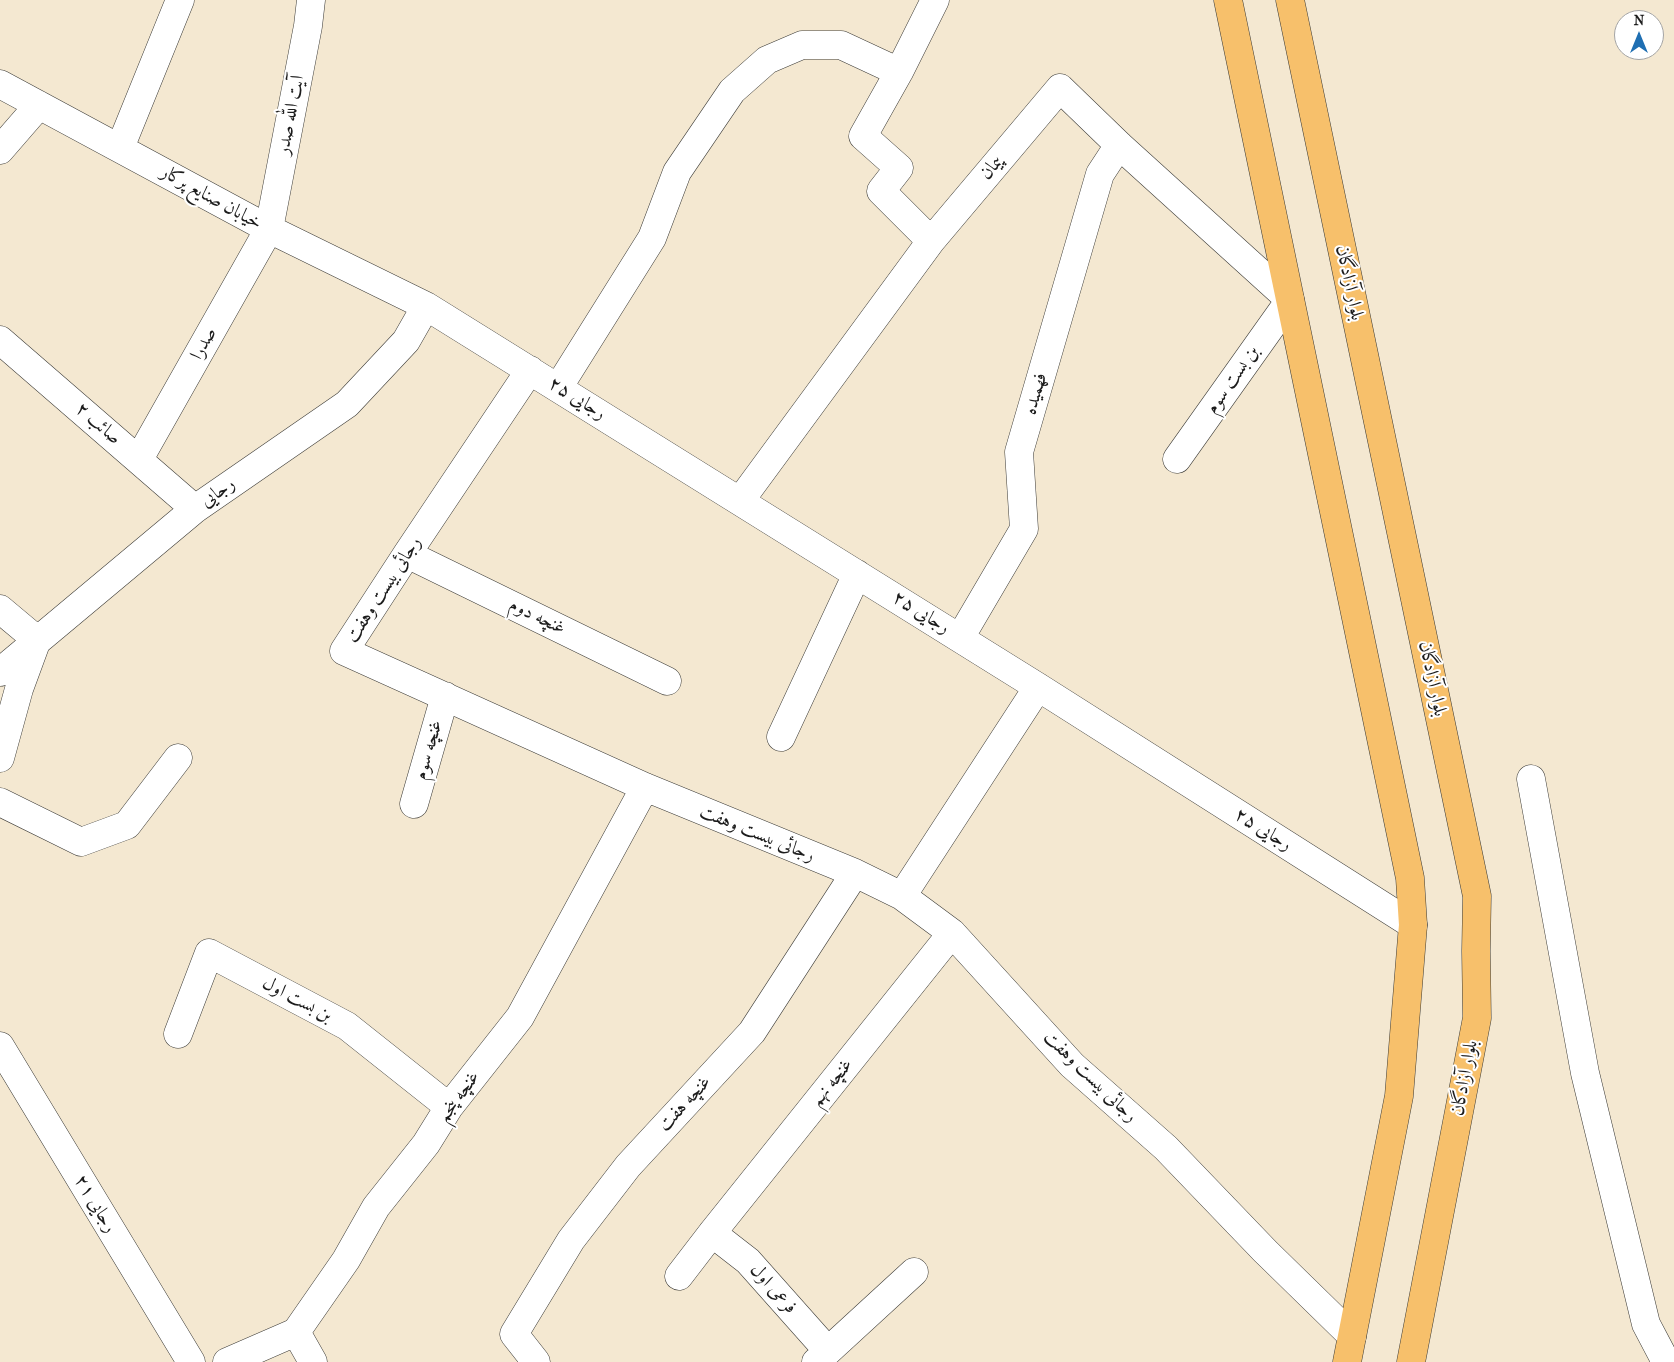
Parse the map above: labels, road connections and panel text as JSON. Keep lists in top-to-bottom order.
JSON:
{
  "streets": {
    "highway": ["بلوار آزادگان"],
    "street": [
      "آیت الله صدر",
      "پیمان",
      "خیابان صنایع پرکار",
      "صدرا",
      "بن بست سوم",
      "فهمیده",
      "رجایی ۲۵",
      "صائب ۲",
      "رجایی",
      "رجائی بیست وهفت",
      "غنچه دوم",
      "غنچه سوم",
      "بن بست اول",
      "غنچه نهم",
      "غنچه پنجم",
      "غنچه هفت",
      "رجایی ۲۱",
      "فرعی اول"
    ]
  },
  "crossings": [
    ["آیت الله صدر", "خیابان صنایع پرکار"],
    ["آیت الله صدر", "صدرا"],
    ["پیمان", "بن بست سوم"],
    ["پیمان", "فهمیده"],
    ["پیمان", "رجایی ۲۵"],
    ["خیابان صنایع پرکار", "صدرا"],
    ["خیابان صنایع پرکار", "رجایی ۲۵"],
    ["خیابان صنایع پرکار", "رجایی"],
    ["صدرا", "صائب ۲"],
    ["فهمیده", "رجایی ۲۵"],
    ["رجایی ۲۵", "رجایی"],
    ["رجایی ۲۵", "رجائی بیست وهفت"],
    ["صائب ۲", "رجایی"],
    ["رجائی بیست وهفت", "غنچه دوم"],
    ["رجائی بیست وهفت", "غنچه سوم"],
    ["رجائی بیست وهفت", "غنچه نهم"],
    ["رجائی بیست وهفت", "غنچه پنجم"],
    ["رجائی بیست وهفت", "غنچه هفت"],
    ["بن بست اول", "غنچه پنجم"],
    ["غنچه نهم", "فرعی اول"]
  ],
  "north": "top"
}
